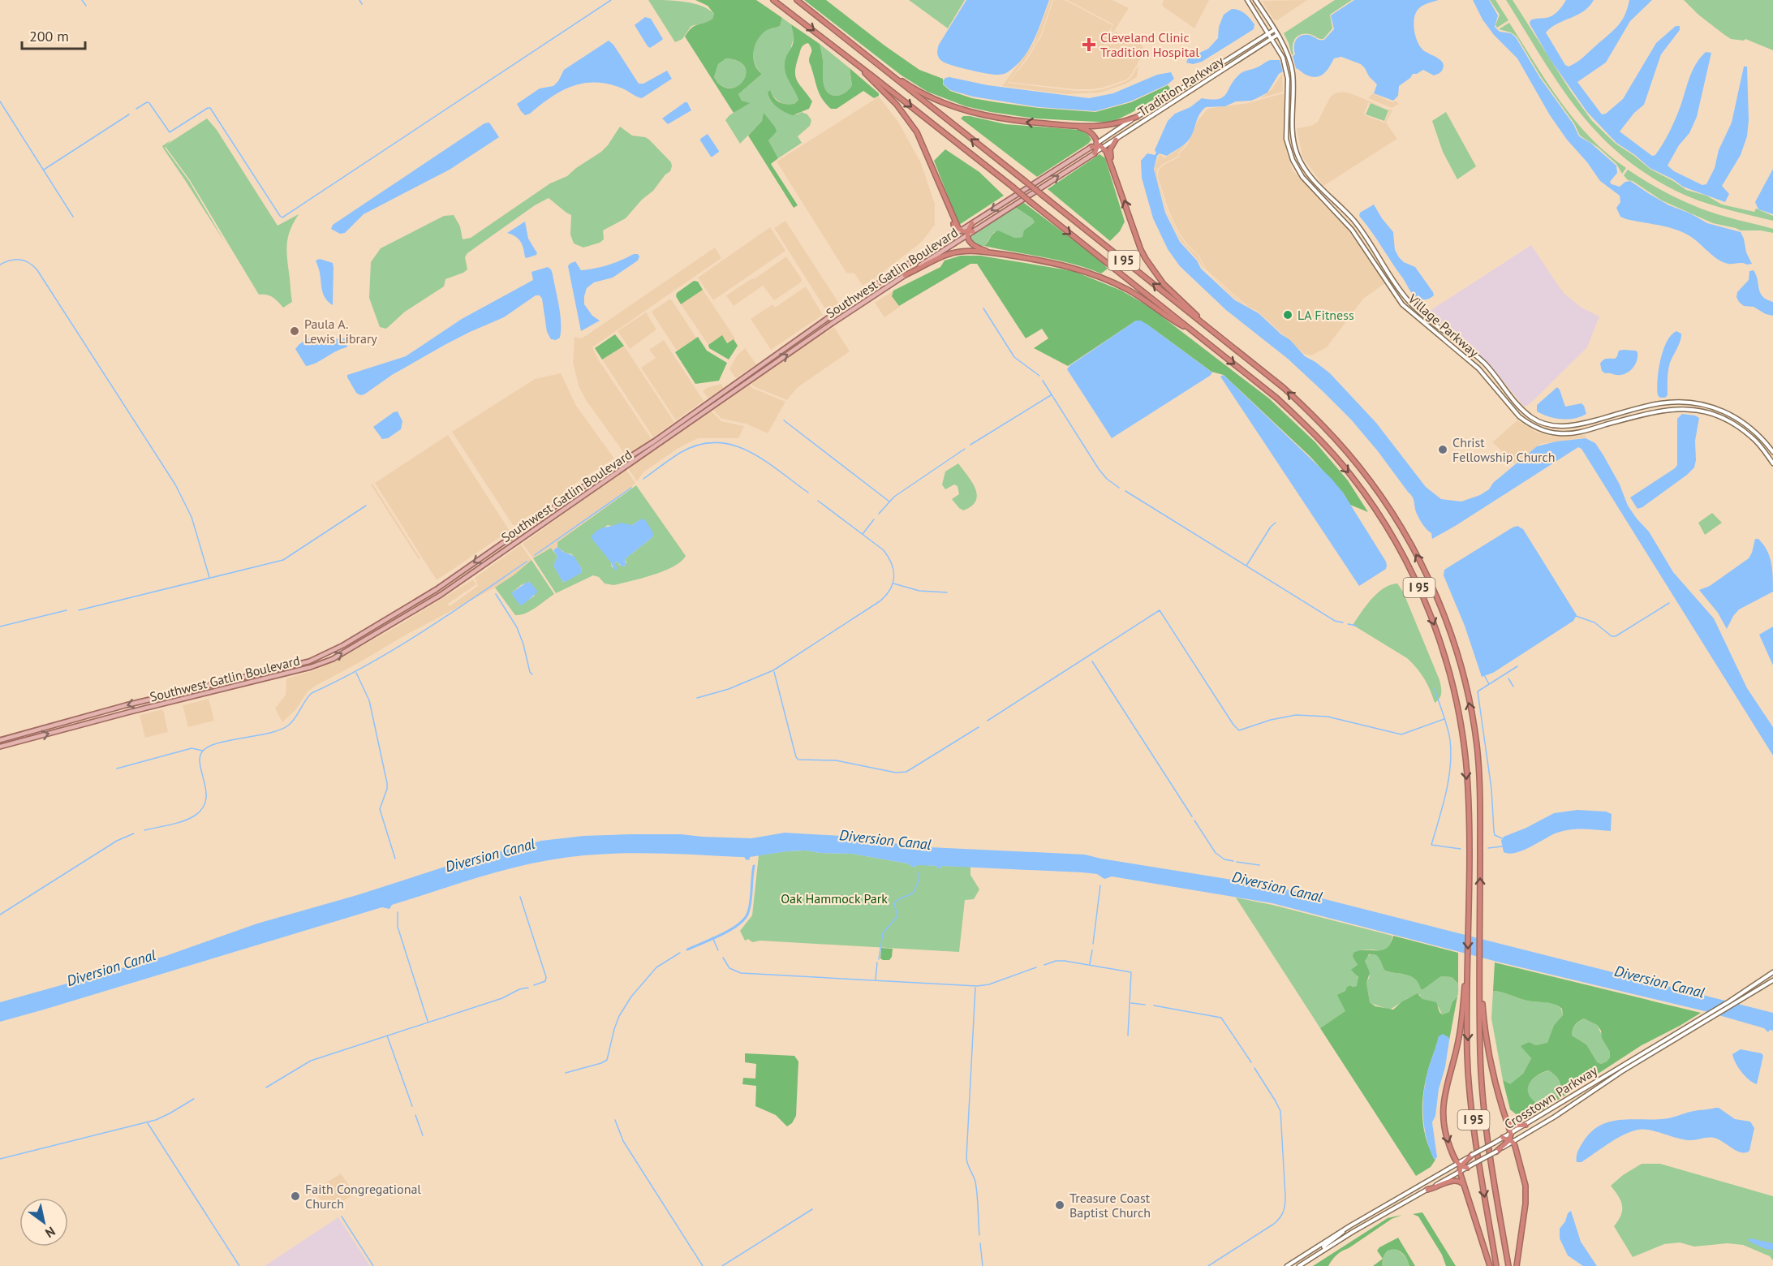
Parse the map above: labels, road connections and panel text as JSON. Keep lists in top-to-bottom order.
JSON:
{
  "streets": {
    "highway": ["I 95"],
    "main road": [
      "Tradition Parkway",
      "Southwest Gatlin Boulevard",
      "Village Parkway",
      "Crosstown Parkway"
    ]
  },
  "crossings": [
    ["Tradition Parkway", "Southwest Gatlin Boulevard"],
    ["Tradition Parkway", "Village Parkway"]
  ],
  "water": ["Diversion Canal"],
  "parks": ["Oak Hammock Park"],
  "places": {
    "health": ["Cleveland Clinic Tradition Hospital"],
    "other": [
      "LA Fitness",
      "Paula A. Lewis Library",
      "Christ Fellowship Church",
      "Faith Congregational Church",
      "Treasure Coast Baptist Church"
    ]
  },
  "scale_bar": "200 m",
  "north": "bottom right"
}
